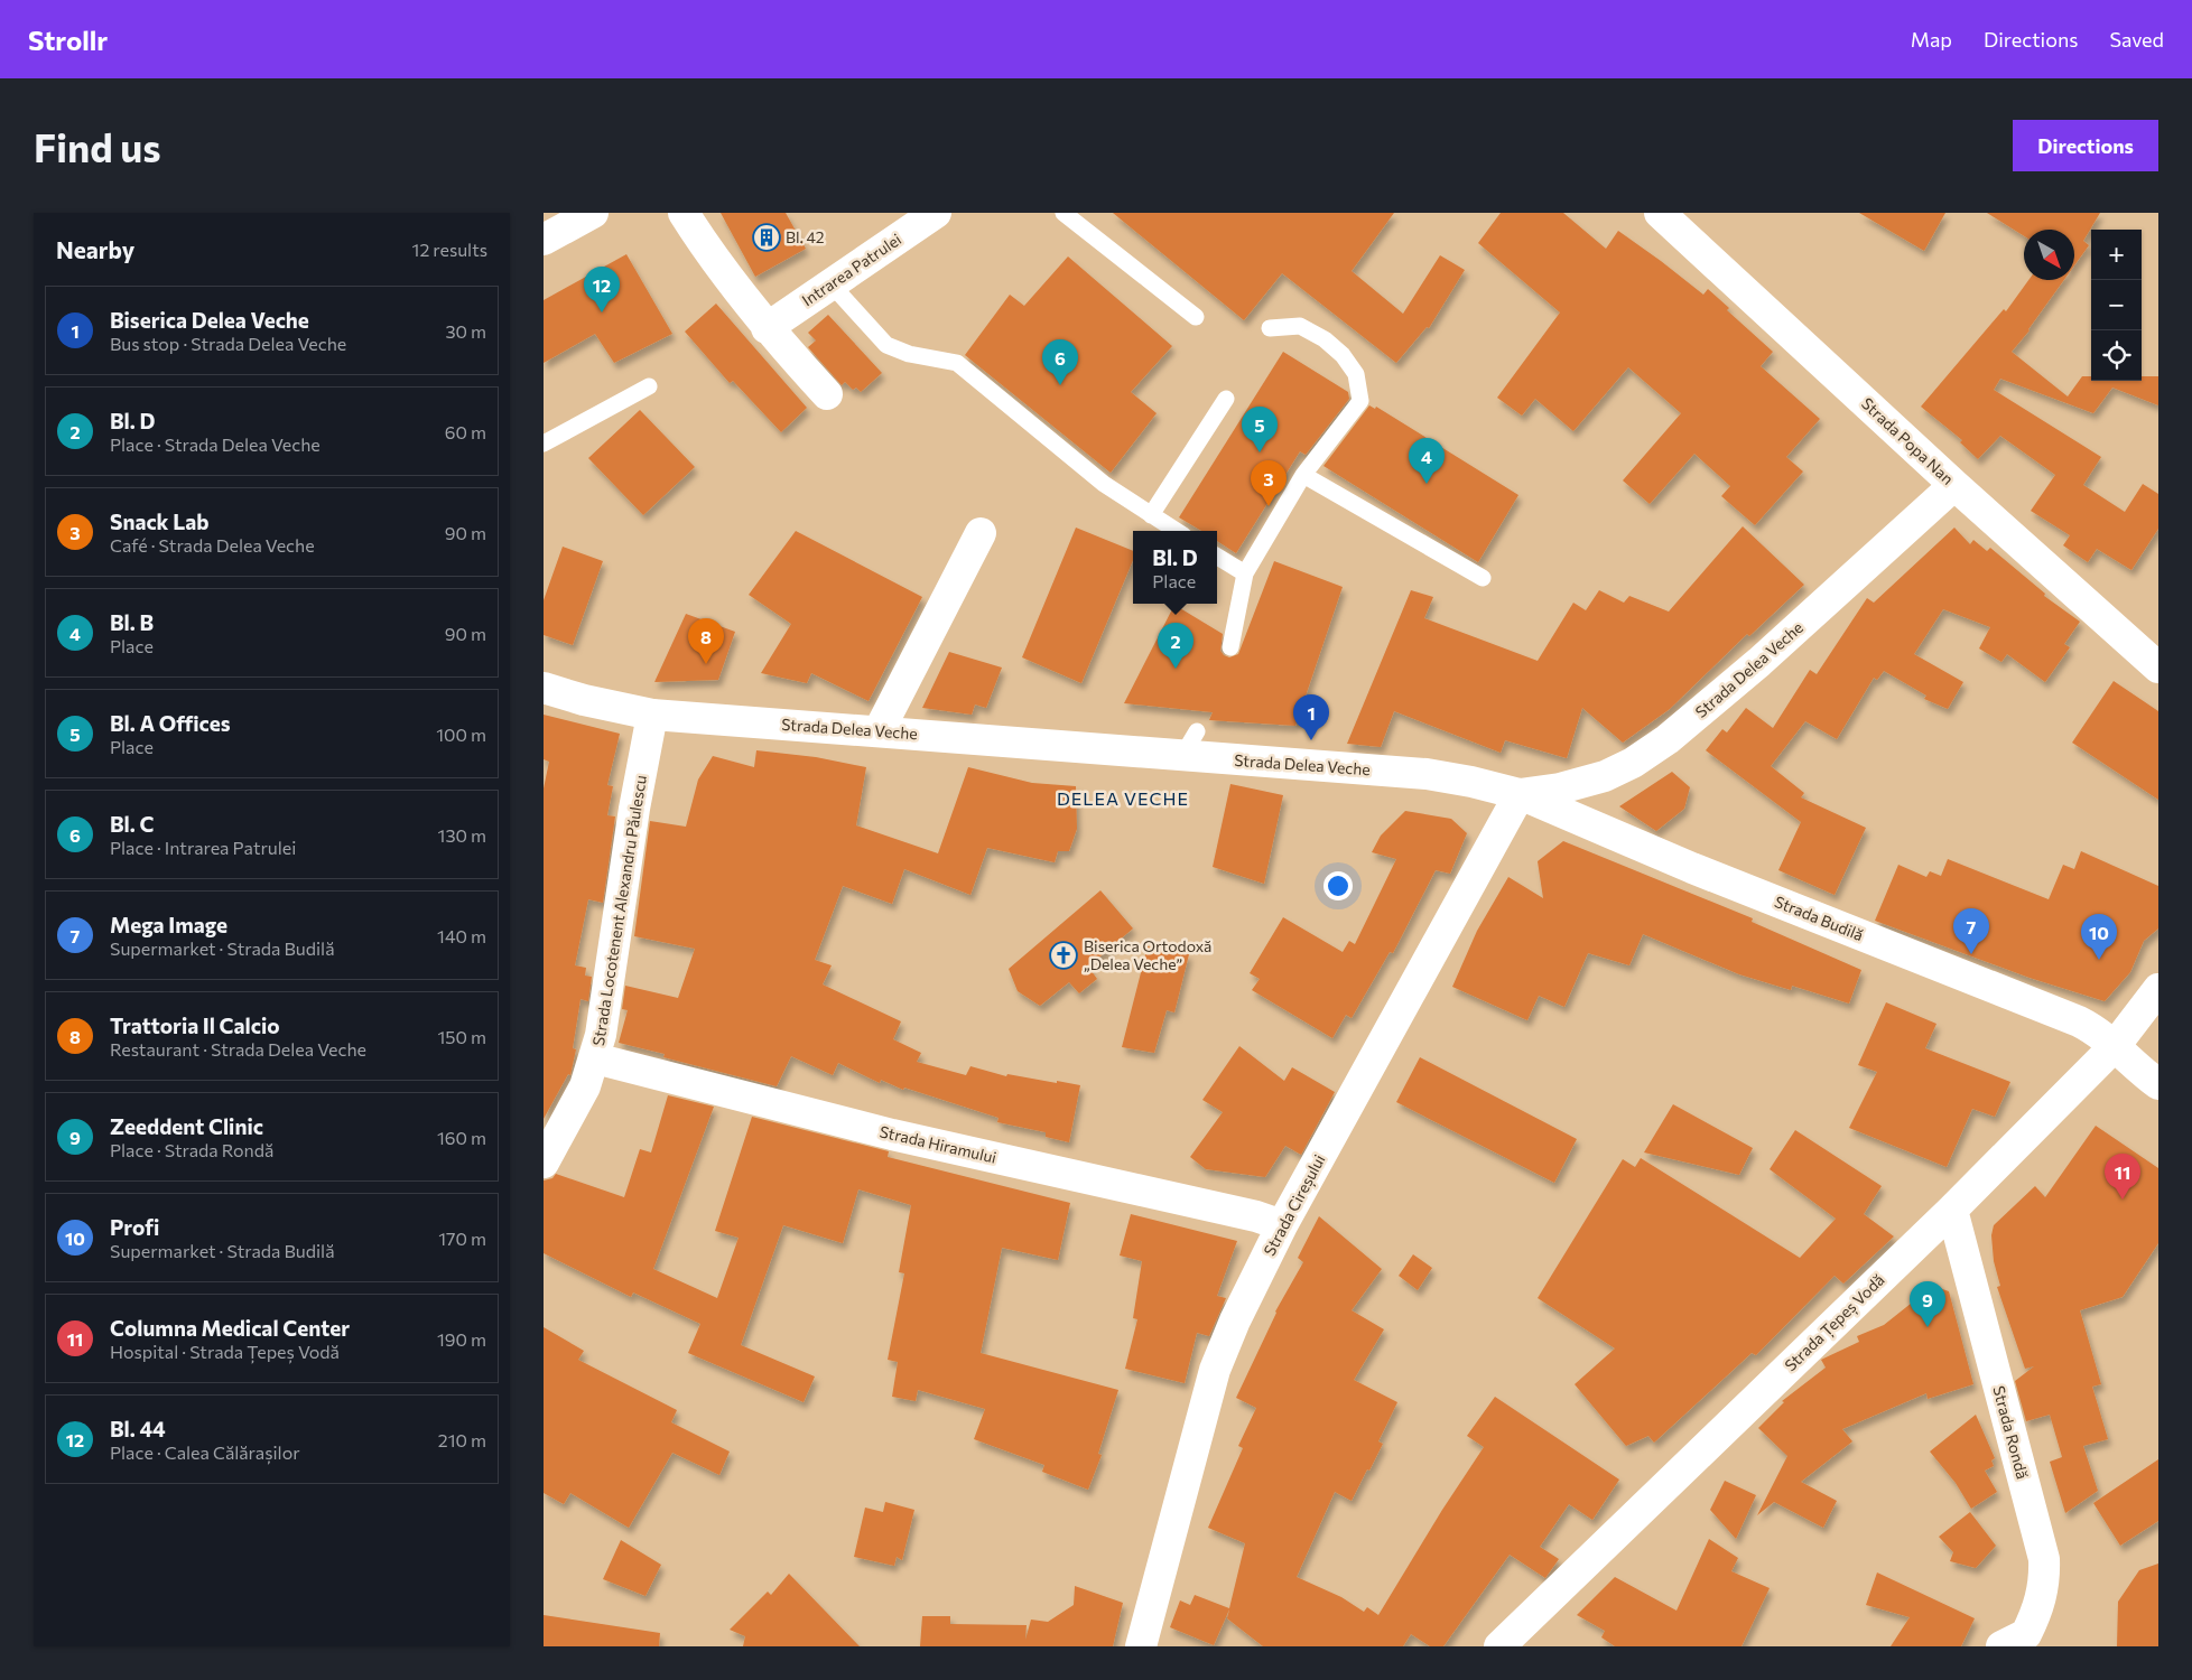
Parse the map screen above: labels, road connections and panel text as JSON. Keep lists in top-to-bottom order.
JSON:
{
  "streets": {
    "street": [
      "Intrarea Patrulei",
      "Strada Popa Nan",
      "Strada Delea Veche",
      "Strada Locotenent Alexandru Păulescu",
      "Strada Budilă",
      "Strada Hiramului",
      "Strada Cireșului",
      "Strada Țepeș Vodă",
      "Strada Rondă"
    ]
  },
  "crossings": [
    ["Strada Popa Nan", "Strada Delea Veche"],
    ["Strada Delea Veche", "Strada Locotenent Alexandru Păulescu"],
    ["Strada Delea Veche", "Strada Budilă"],
    ["Strada Delea Veche", "Strada Cireșului"],
    ["Strada Locotenent Alexandru Păulescu", "Strada Hiramului"],
    ["Strada Budilă", "Strada Cireșului"],
    ["Strada Budilă", "Strada Țepeș Vodă"],
    ["Strada Hiramului", "Strada Cireșului"],
    ["Strada Țepeș Vodă", "Strada Rondă"]
  ],
  "districts": ["DELEA VECHE"],
  "places": {
    "building": ["Bl. 42"],
    "church": ["Biserica Ortodoxă „Delea Veche”"]
  },
  "north": "bottom right",
  "page": {
    "header": "Strollr",
    "nav": ["Map", "Directions", "Saved"],
    "buttons": "Directions",
    "title": "Find us",
    "heading": ["Nearby", "12 results"],
    "map_buttons": ["+", "−"],
    "pins": [
      "12",
      "6",
      "5",
      "4",
      "3",
      "8",
      "2",
      "1",
      "7",
      "10",
      "11",
      "9"
    ],
    "list": [
      {
        "mark": "1",
        "name": "Biserica Delea Veche",
        "note": "Bus stop · Strada Delea Veche",
        "value": "30 m"
      },
      {
        "mark": "2",
        "name": "Bl. D",
        "note": "Place · Strada Delea Veche",
        "value": "60 m"
      },
      {
        "mark": "3",
        "name": "Snack Lab",
        "note": "Café · Strada Delea Veche",
        "value": "90 m"
      },
      {
        "mark": "4",
        "name": "Bl. B",
        "note": "Place",
        "value": "90 m"
      },
      {
        "mark": "5",
        "name": "Bl. A Offices",
        "note": "Place",
        "value": "100 m"
      },
      {
        "mark": "6",
        "name": "Bl. C",
        "note": "Place · Intrarea Patrulei",
        "value": "130 m"
      },
      {
        "mark": "7",
        "name": "Mega Image",
        "note": "Supermarket · Strada Budilă",
        "value": "140 m"
      },
      {
        "mark": "8",
        "name": "Trattoria Il Calcio",
        "note": "Restaurant · Strada Delea Veche",
        "value": "150 m"
      },
      {
        "mark": "9",
        "name": "Zeeddent Clinic",
        "note": "Place · Strada Rondă",
        "value": "160 m"
      },
      {
        "mark": "10",
        "name": "Profi",
        "note": "Supermarket · Strada Budilă",
        "value": "170 m"
      },
      {
        "mark": "11",
        "name": "Columna Medical Center",
        "note": "Hospital · Strada Țepeș Vodă",
        "value": "190 m"
      },
      {
        "mark": "12",
        "name": "Bl. 44",
        "note": "Place · Calea Călărașilor",
        "value": "210 m"
      }
    ],
    "popup": ["Bl. D", "Place"]
  }
}
